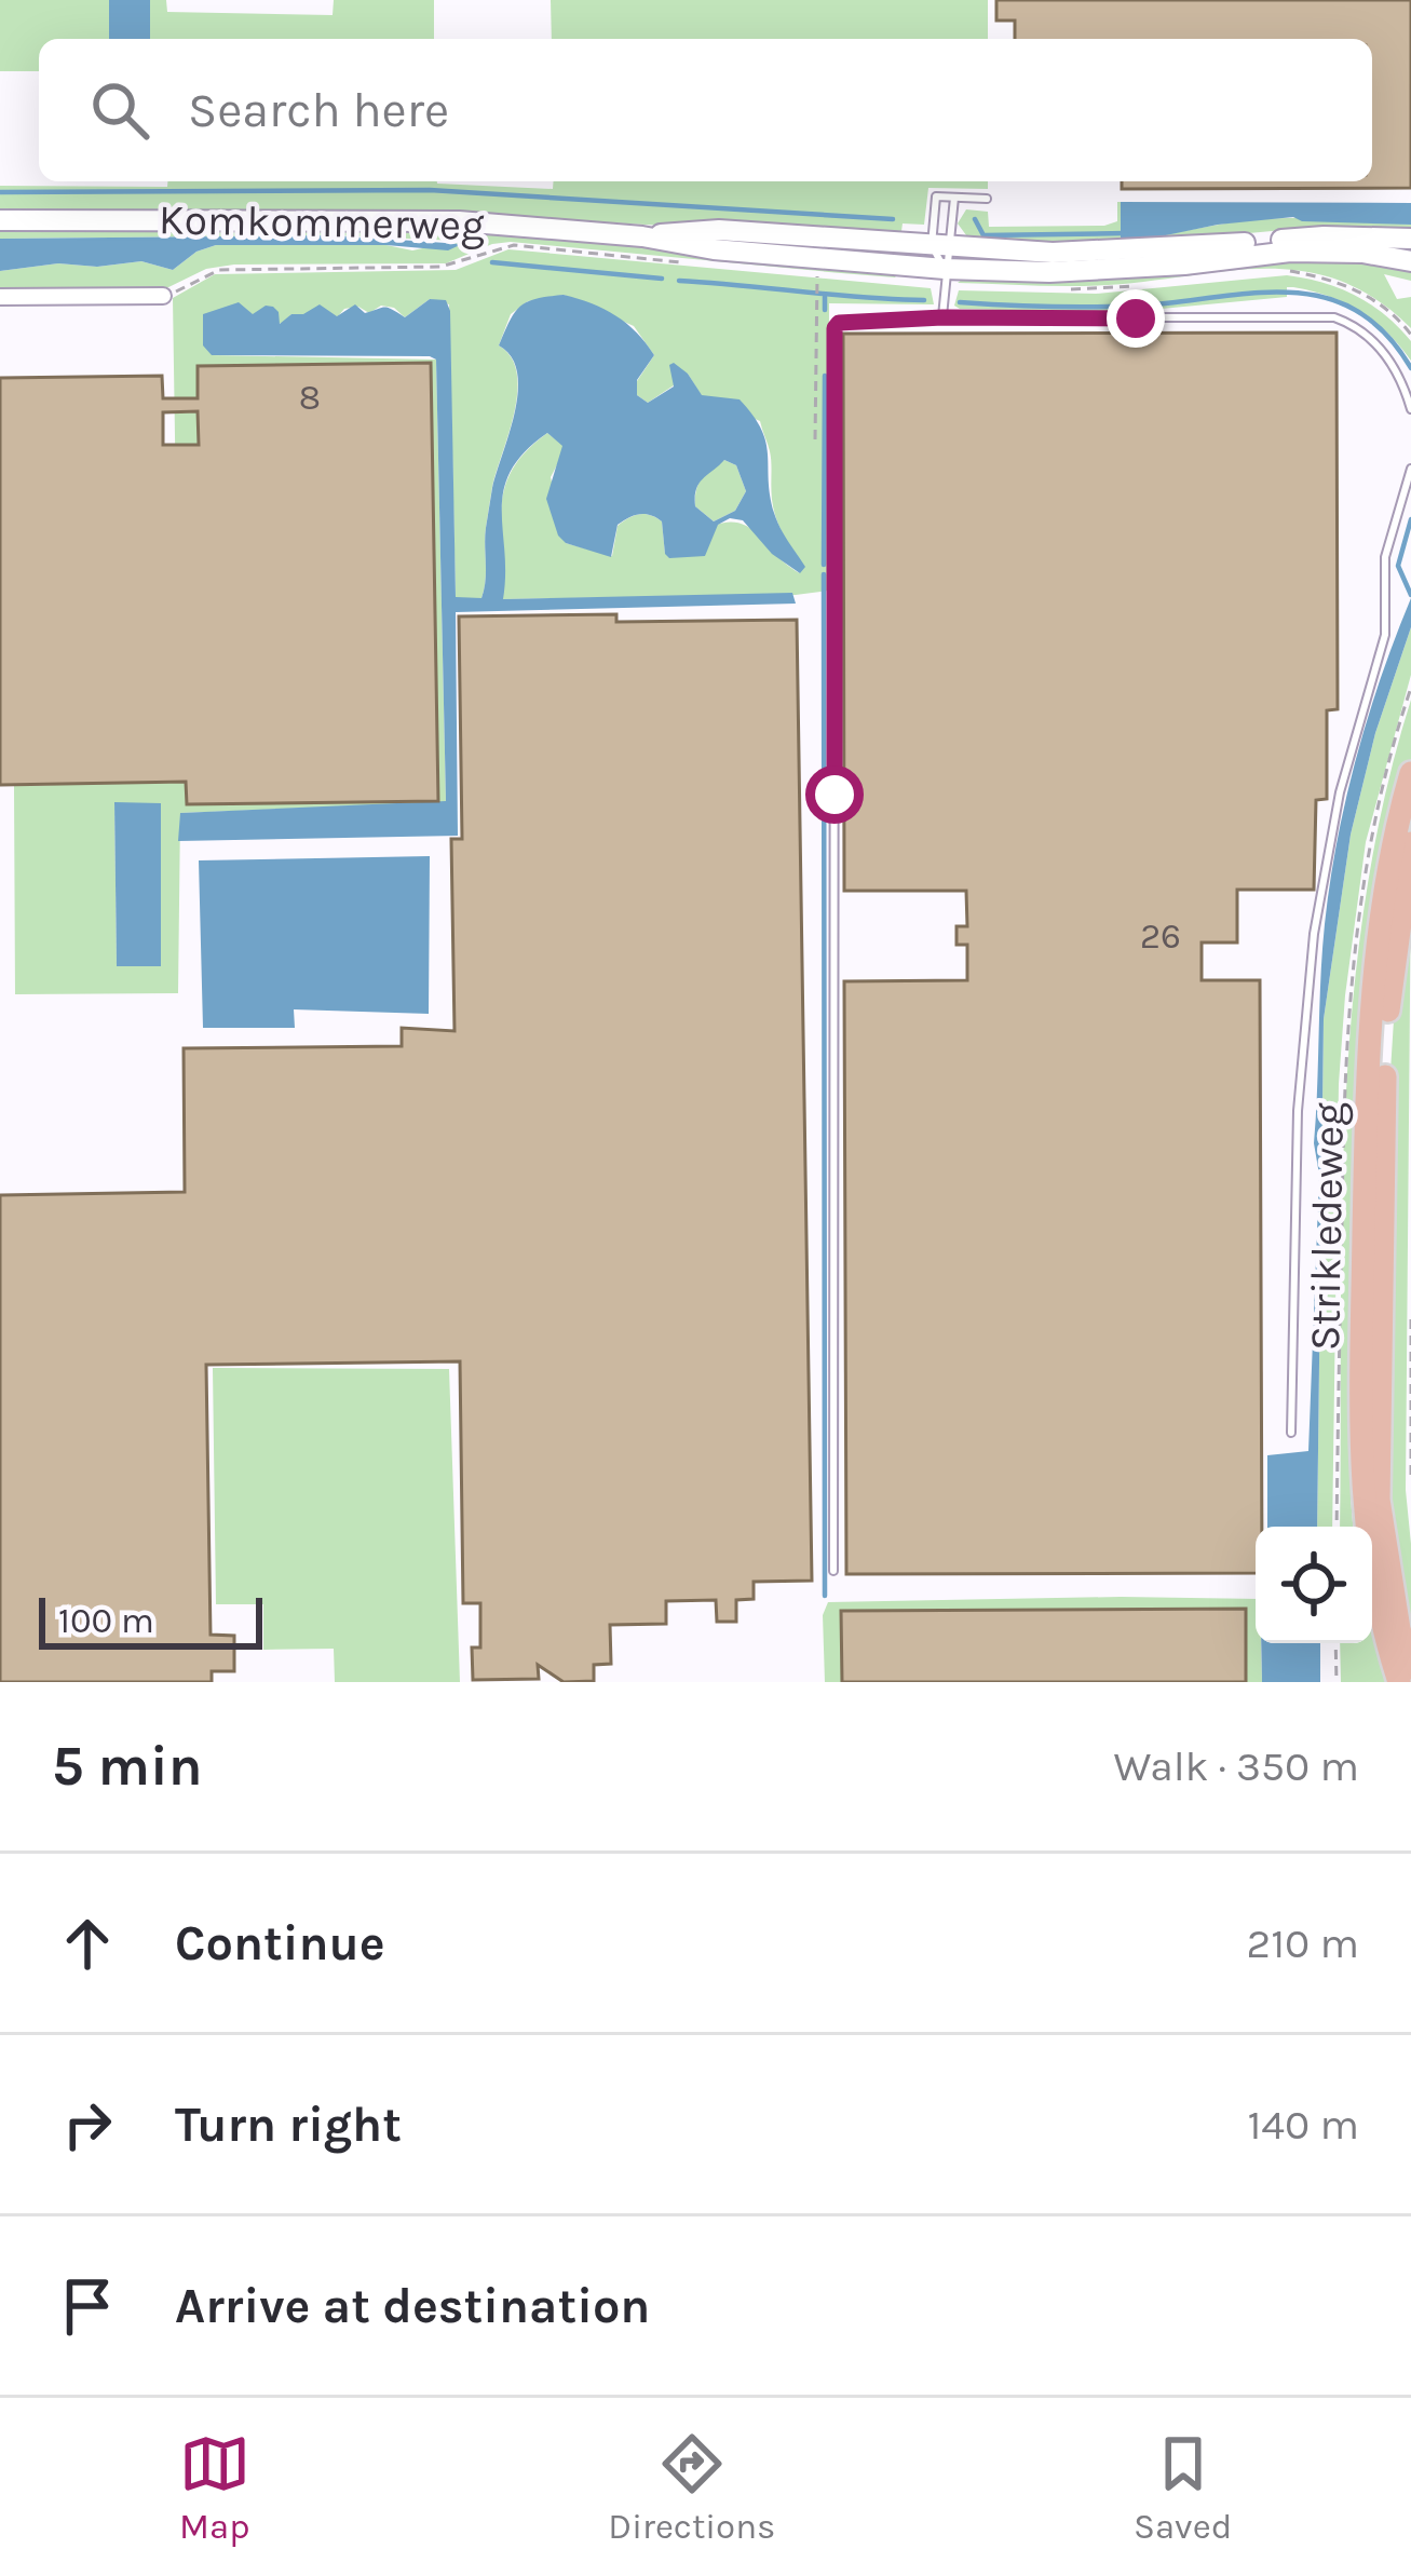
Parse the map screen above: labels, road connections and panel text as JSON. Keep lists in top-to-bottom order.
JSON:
{
  "streets": {
    "main road": ["Komkommerweg", "Strikledeweg"]
  },
  "house_numbers": ["8", "26"],
  "scale_bar": "100 m",
  "page": {
    "search": "Search here",
    "scale": "100 m",
    "heading": ["5 min", "Walk · 350 m"],
    "list": [
      ["Continue", "210 m"],
      ["Turn right", "140 m"],
      "Arrive at destination"
    ],
    "nav": ["Map", "Directions", "Saved"]
  }
}
